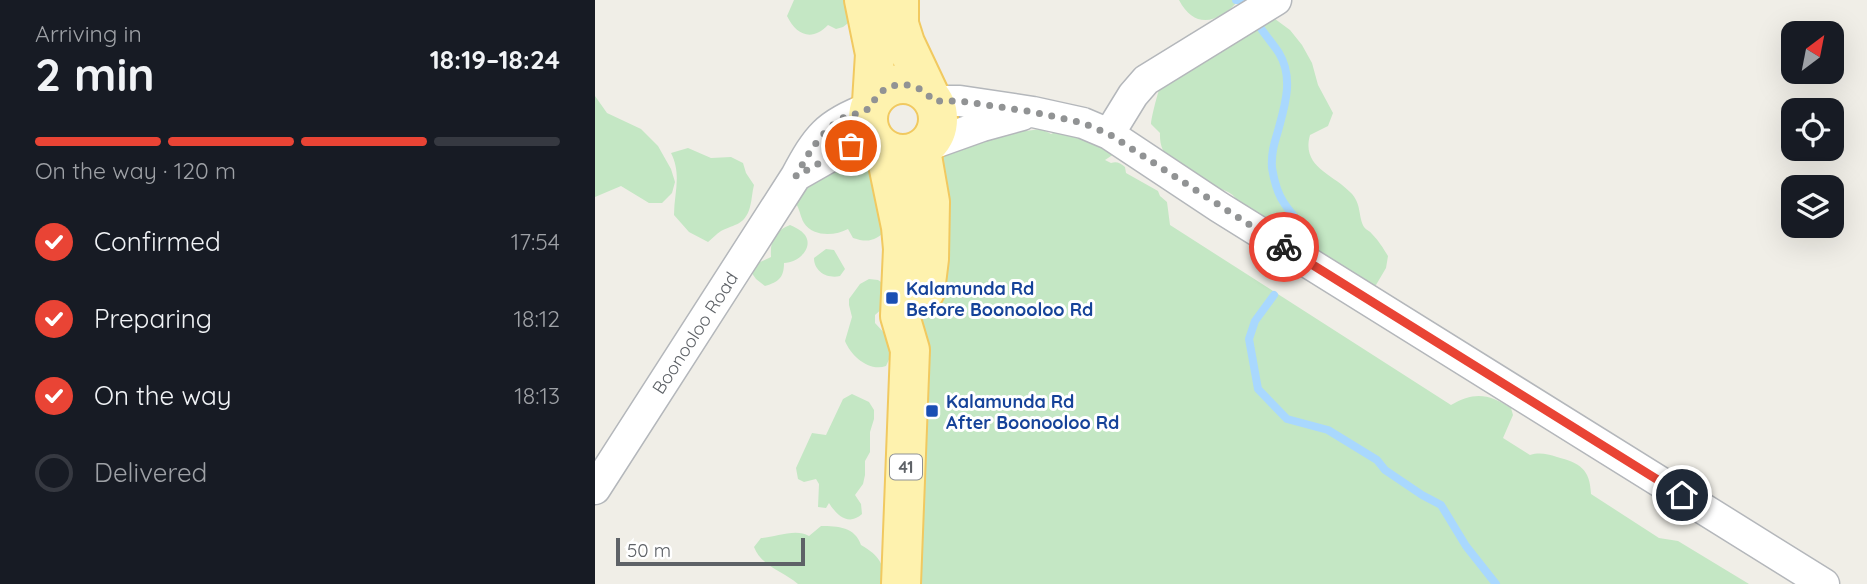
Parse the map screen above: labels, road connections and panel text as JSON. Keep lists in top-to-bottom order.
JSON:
{
  "streets": {
    "main road": ["41"],
    "street": ["Boonooloo Road"]
  },
  "crossings": [
    ["Boonooloo Road", "41"]
  ],
  "places": {
    "transit": ["Kalamunda Rd Before Boonooloo Rd", "Kalamunda Rd After Boonooloo Rd"]
  },
  "scale_bar": "50 m",
  "north": "top right",
  "page": {
    "heading": ["2 min", "Arriving in", "18:19–18:24"],
    "bar": "On the way · 120 m",
    "list": [
      ["Confirmed", "17:54"],
      ["Preparing", "18:12"],
      ["On the way", "18:13"],
      "Delivered"
    ],
    "scale": "50 m"
  }
}
